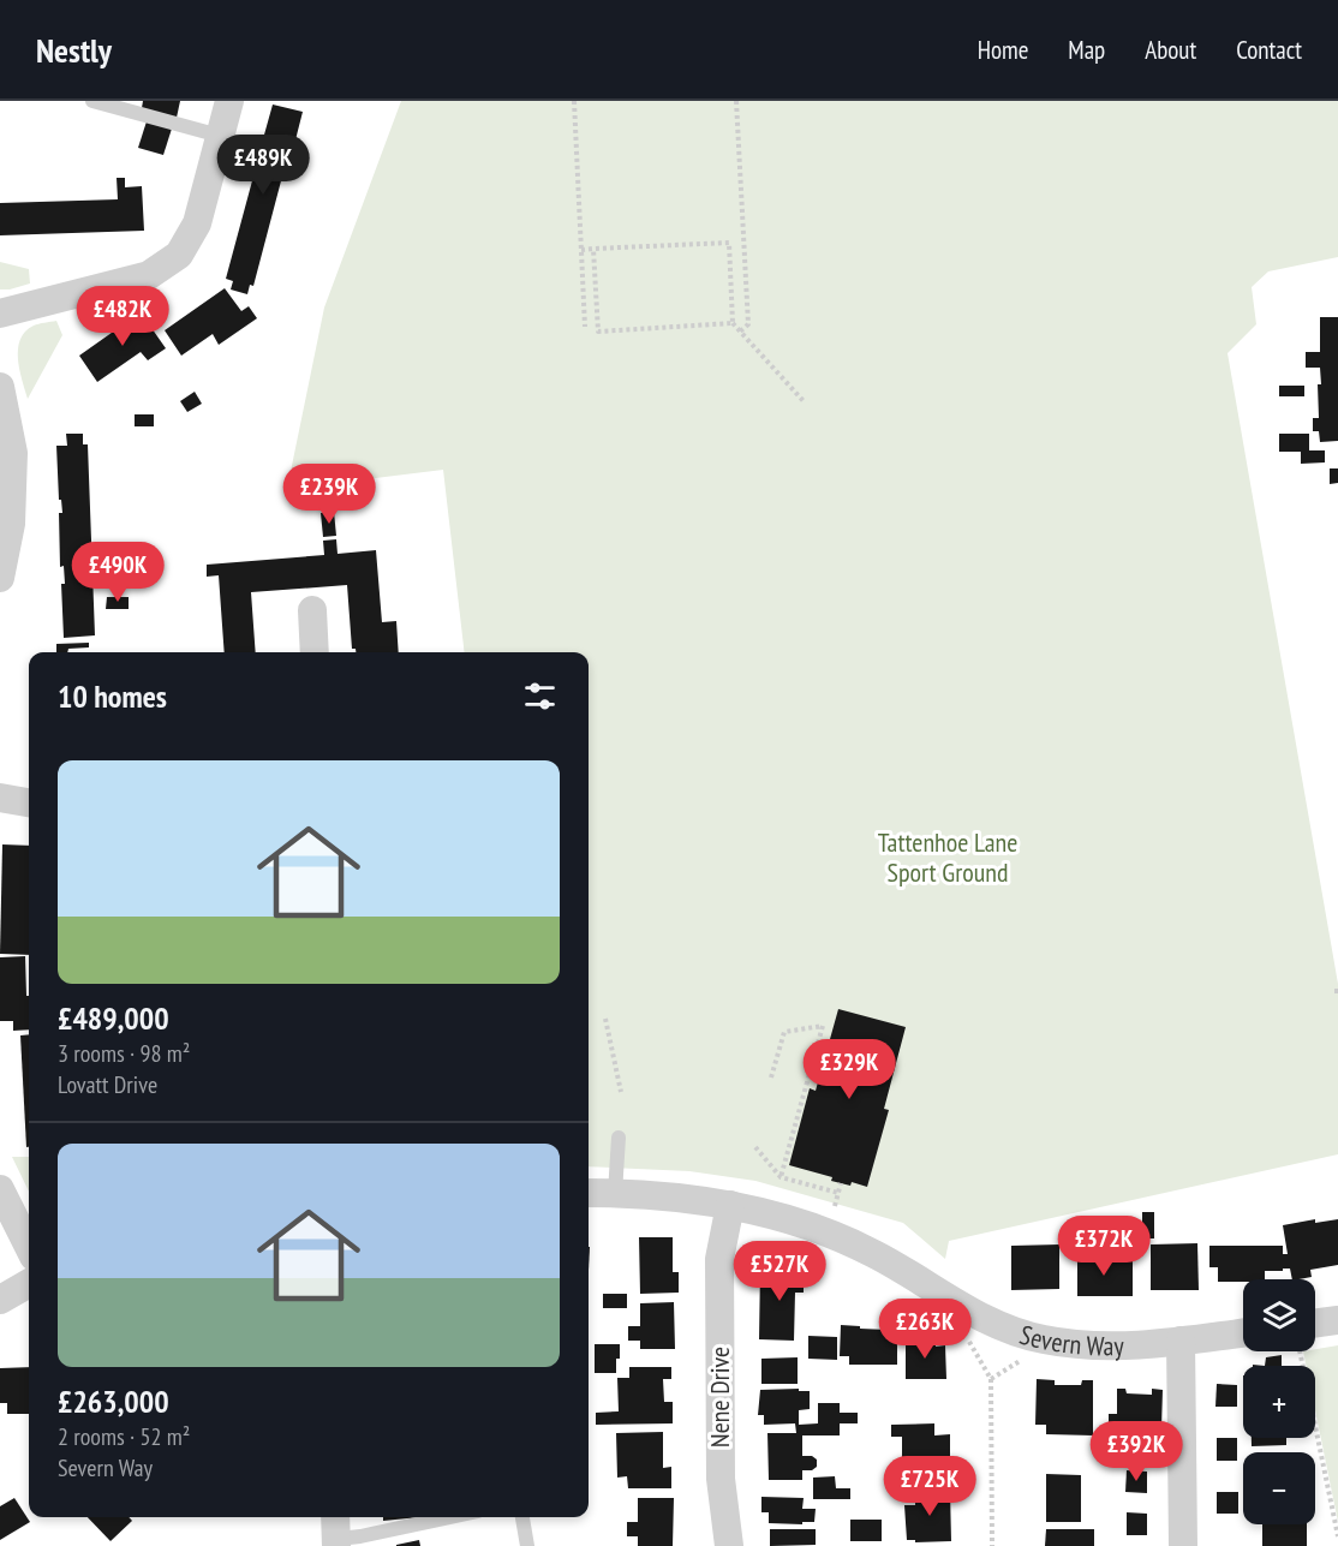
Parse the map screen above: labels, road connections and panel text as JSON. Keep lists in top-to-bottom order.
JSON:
{
  "streets": {
    "street": ["Severn Way", "Nene Drive"]
  },
  "crossings": [
    ["Severn Way", "Nene Drive"]
  ],
  "parks": ["Tattenhoe Lane Sport Ground"],
  "page": {
    "header": "Nestly",
    "nav": [
      "Home",
      "Map",
      "About",
      "Contact"
    ],
    "price": [
      "£489K",
      "£482K",
      "£239K",
      "£490K",
      "£329K",
      "£372K",
      "£527K",
      "£263K",
      "£392K",
      "£725K"
    ],
    "heading": "10 homes",
    "list": [
      {
        "name": "£489,000",
        "note": "3 rooms · 98 m² · Lovatt Drive"
      },
      {
        "name": "£263,000",
        "note": "2 rooms · 52 m² · Severn Way"
      }
    ],
    "map_buttons": ["+", "−"]
  }
}
